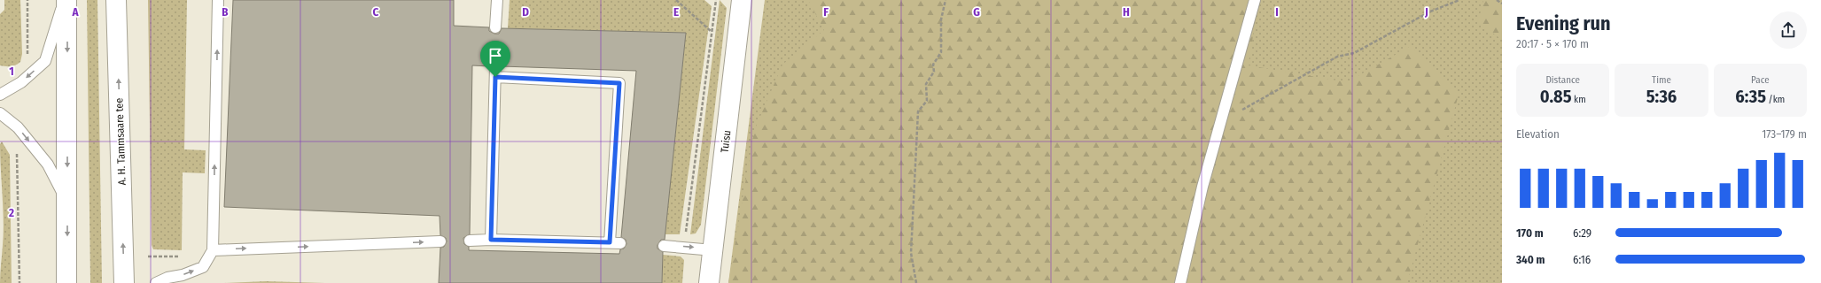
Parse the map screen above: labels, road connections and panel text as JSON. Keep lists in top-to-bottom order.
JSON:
{
  "streets": {
    "main road": ["A. H. Tammsaare tee", "Tuisu"]
  },
  "page": {
    "heading": ["Evening run", "20:17 · 5 × 170 m"],
    "stats": [
      ["Distance", "0.85 km"],
      ["Time", "5:36"],
      ["Pace", "6:35 /km"]
    ],
    "chart": ["Elevation", "173–179 m"],
    "list": [
      {
        "name": "170 m",
        "note": "6:29"
      },
      {
        "name": "340 m",
        "note": "6:16"
      }
    ]
  },
  "grid": {
    "columns": [
      "A",
      "B",
      "C",
      "D",
      "E",
      "F",
      "G",
      "H",
      "I",
      "J"
    ],
    "rows": ["1", "2"]
  }
}
